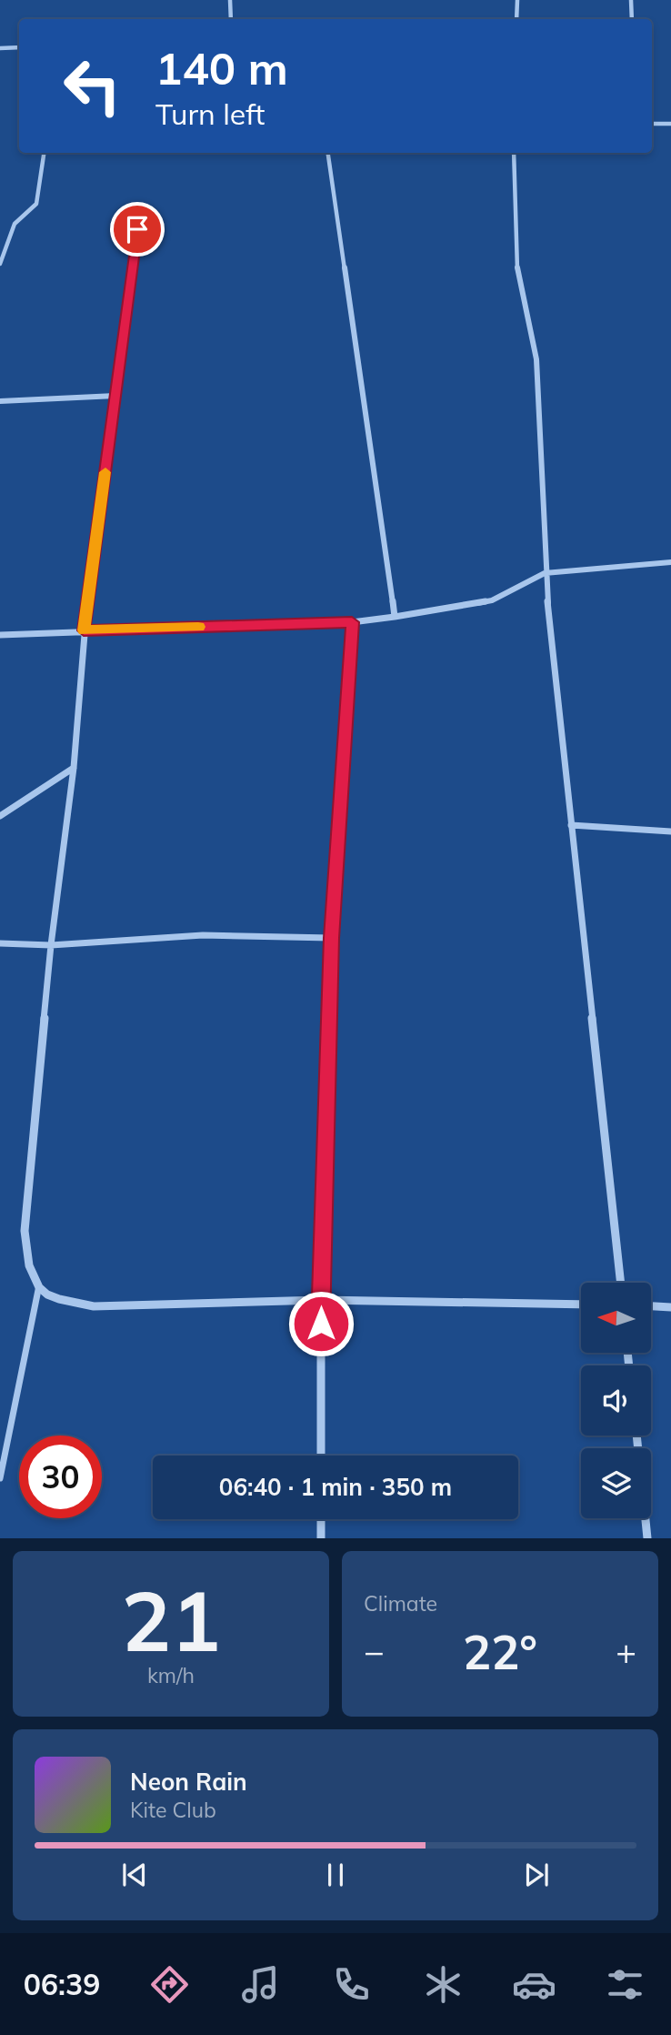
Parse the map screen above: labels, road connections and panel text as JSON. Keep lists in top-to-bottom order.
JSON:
{
  "north": "left",
  "page": {
    "turn": ["140 m", "Turn left"],
    "limit": "30",
    "trip": "06:40 · 1 min · 350 m",
    "tile": [
      ["21", "km/h"],
      "Climate"
    ],
    "heat": ["−", "22°", "+"],
    "song": ["Neon Rain", "Kite Club"],
    "tabs": "06:39"
  }
}
